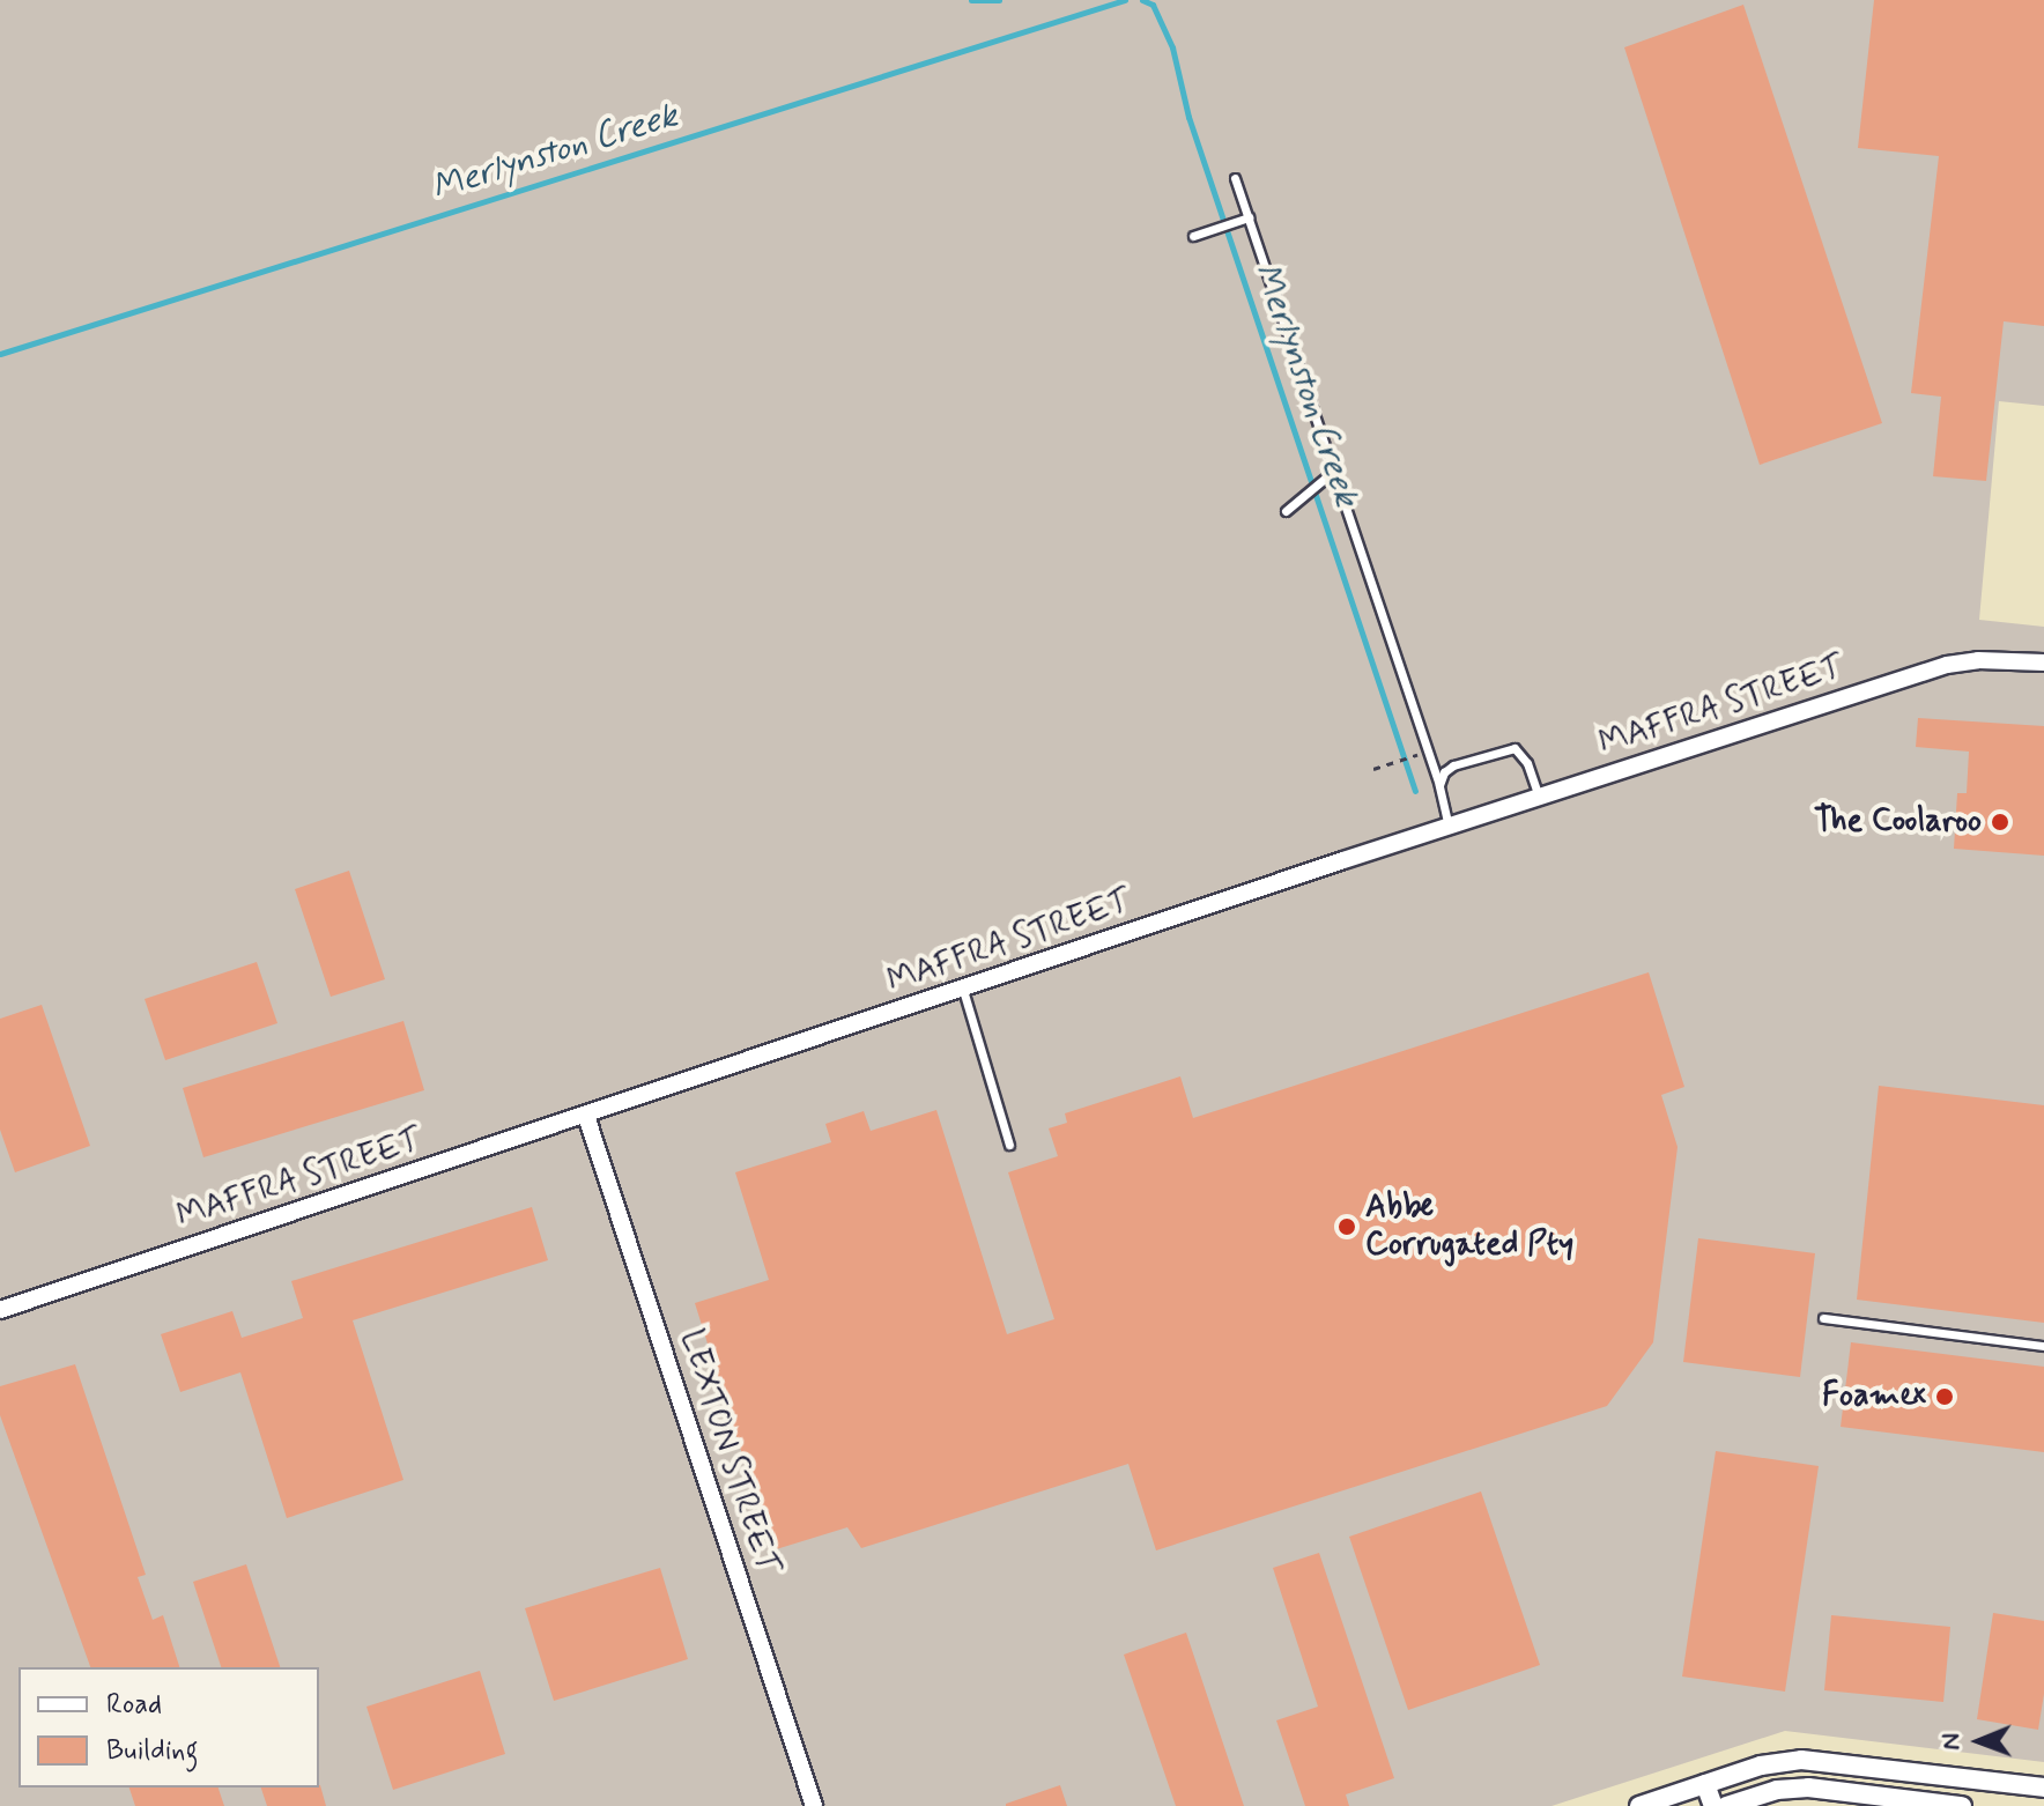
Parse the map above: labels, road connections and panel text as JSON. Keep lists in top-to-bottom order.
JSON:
{
  "streets": {
    "street": ["MAFFRA STREET", "LEXTON STREET"]
  },
  "crossings": [
    ["MAFFRA STREET", "LEXTON STREET"]
  ],
  "water": ["Merlynston Creek"],
  "places": ["The Coolaroo", "Abbe Corrugated Pty", "Foamex"],
  "legend": ["Road", "Building"],
  "north": "left"
}
